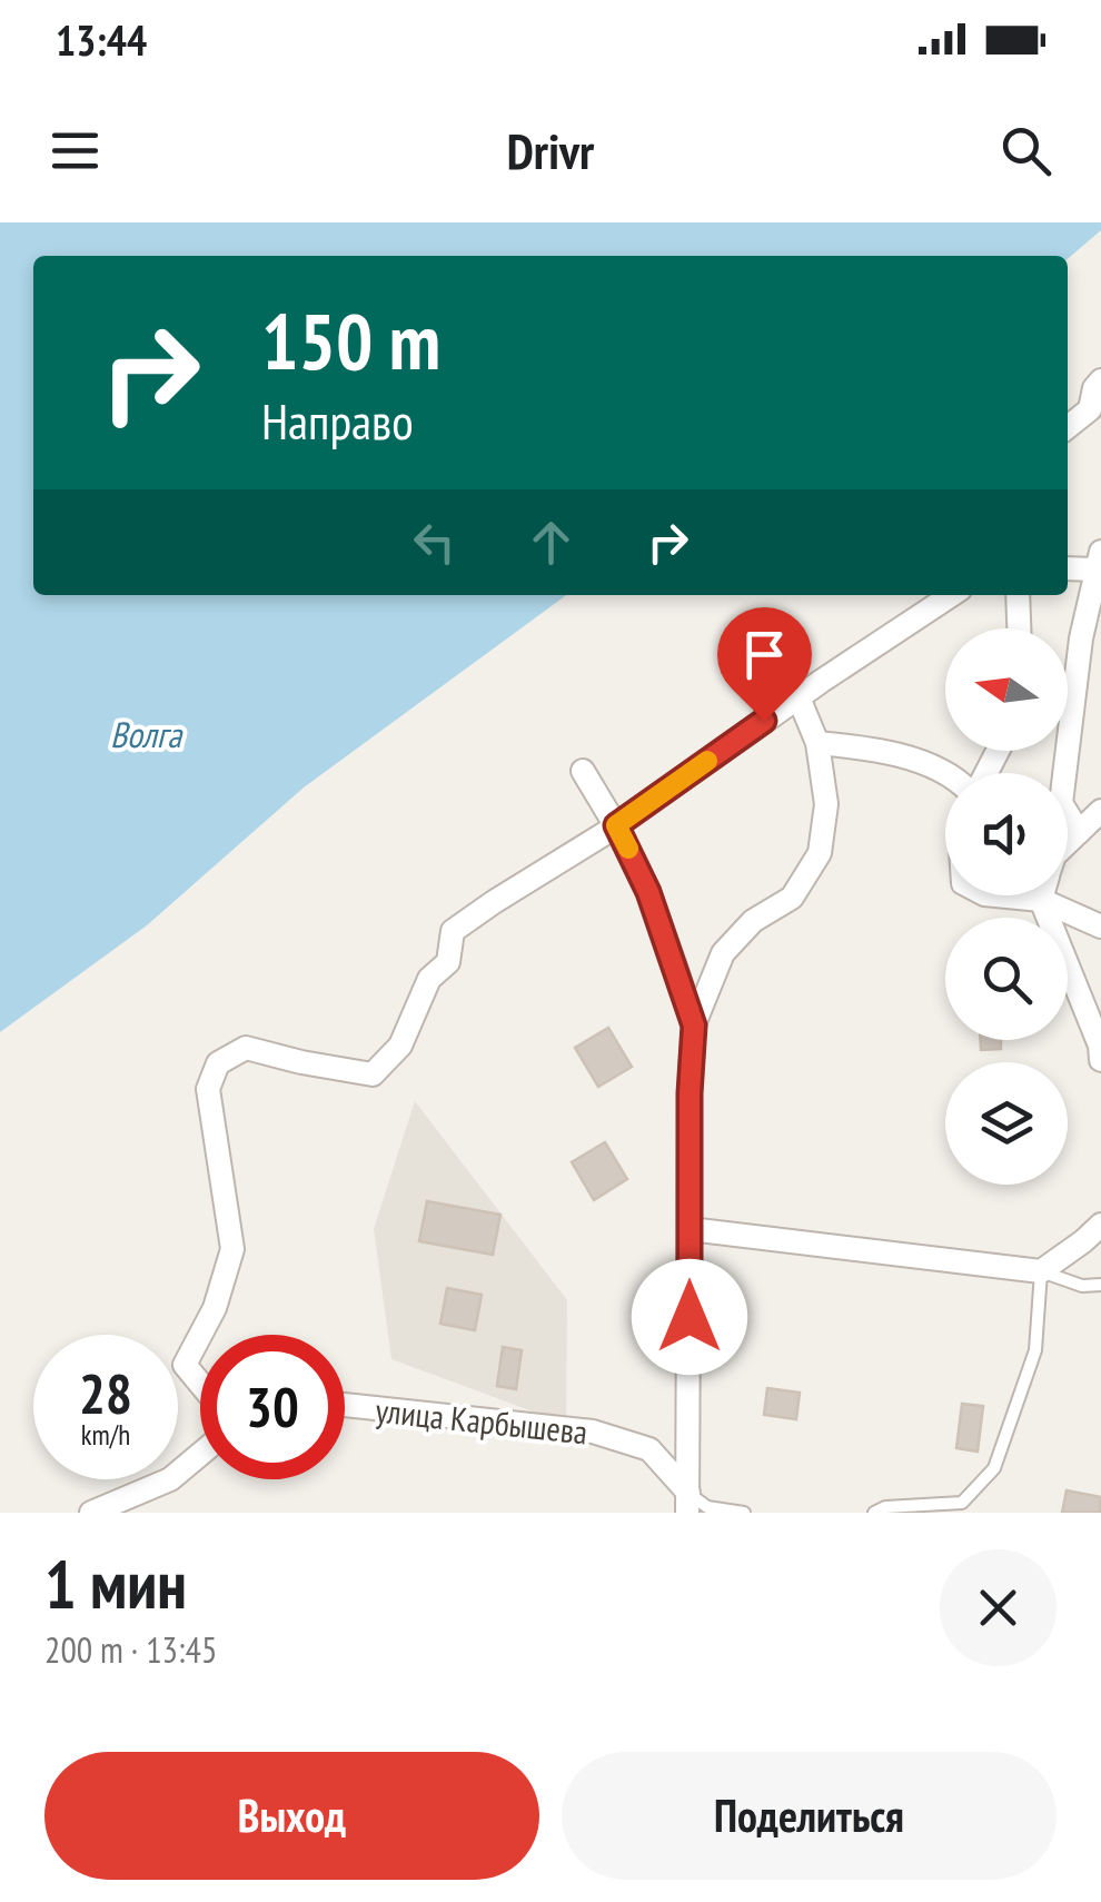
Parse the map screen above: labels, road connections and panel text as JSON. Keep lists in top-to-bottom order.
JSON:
{
  "streets": {
    "street": ["улица Карбышева"]
  },
  "water": ["Волга"],
  "north": "left",
  "page": {
    "status": "13:44",
    "header": "Drivr",
    "turn": ["150 m", "Направо"],
    "speed": "28 km/h",
    "limit": "30",
    "heading": ["1 мин", "200 m · 13:45"],
    "buttons": ["Выход", "Поделиться"]
  }
}
